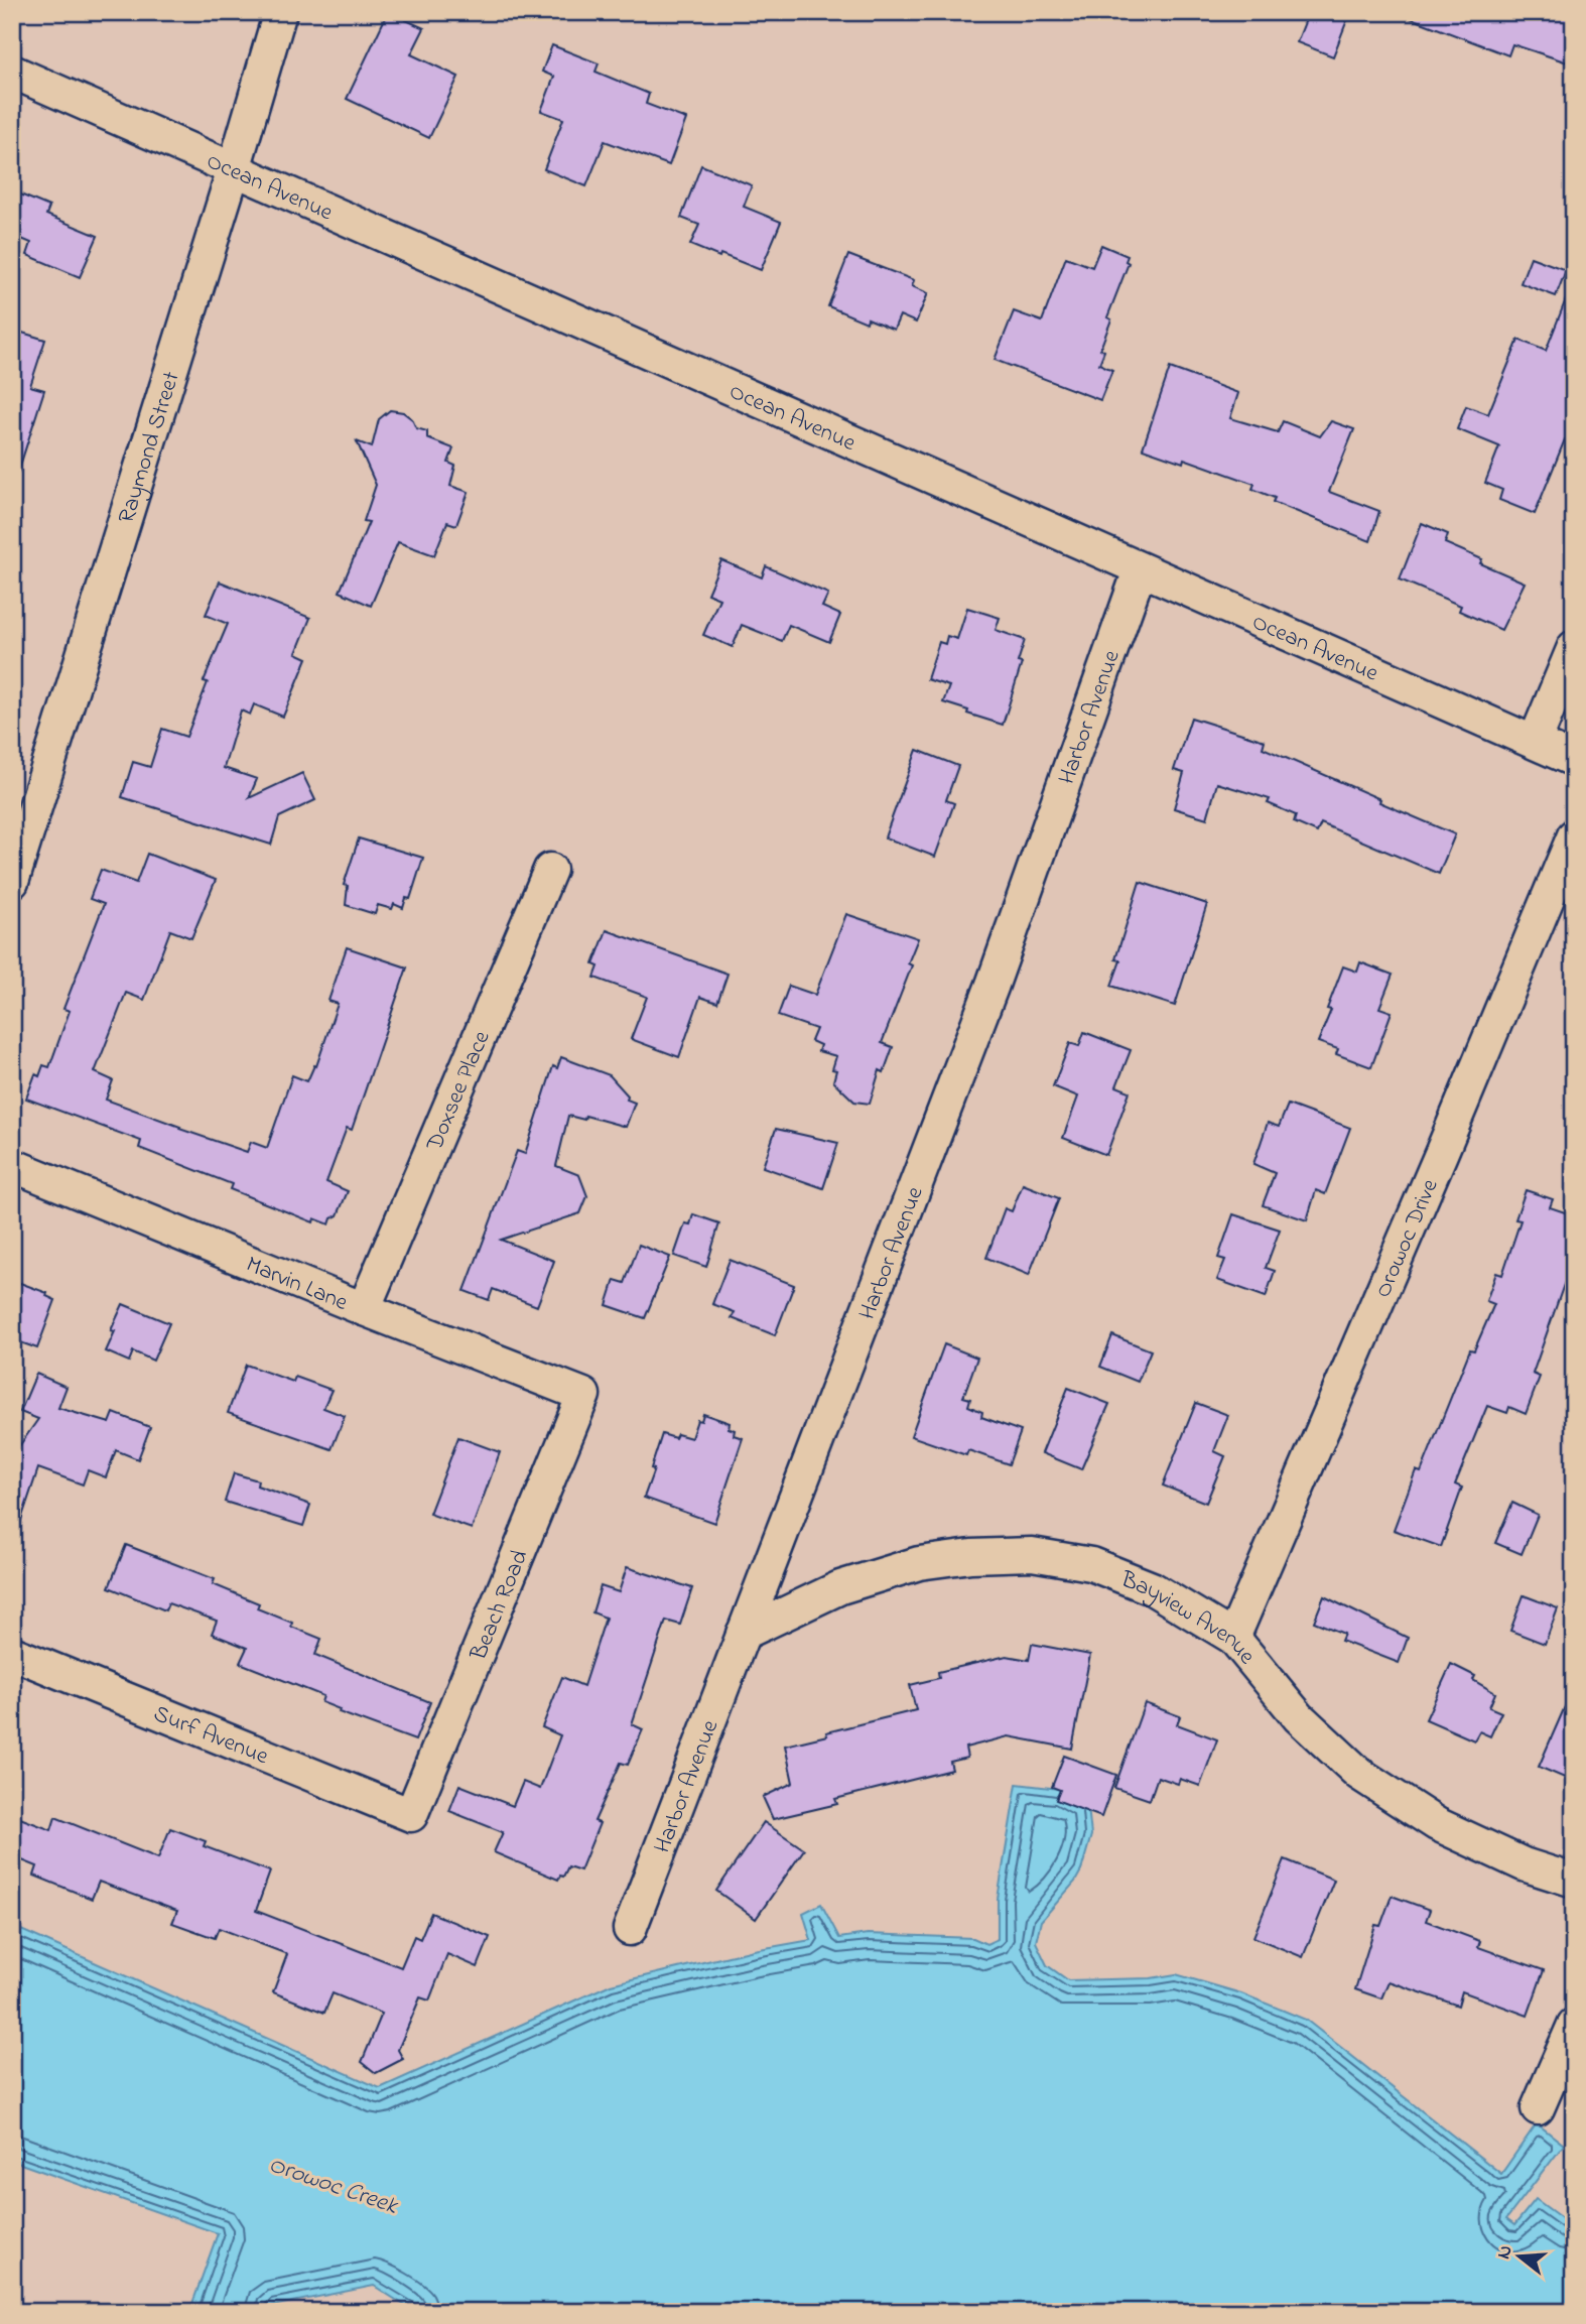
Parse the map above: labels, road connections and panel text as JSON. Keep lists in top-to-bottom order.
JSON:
{
  "streets": {
    "street": [
      "Ocean Avenue",
      "Raymond Street",
      "Harbor Avenue",
      "Doxsee Place",
      "Orowoc Drive",
      "Marvin Lane",
      "Beach Road",
      "Bayview Avenue",
      "Surf Avenue"
    ]
  },
  "crossings": [
    ["Ocean Avenue", "Raymond Street"],
    ["Ocean Avenue", "Harbor Avenue"],
    ["Harbor Avenue", "Bayview Avenue"],
    ["Doxsee Place", "Marvin Lane"],
    ["Orowoc Drive", "Bayview Avenue"],
    ["Marvin Lane", "Beach Road"],
    ["Beach Road", "Surf Avenue"]
  ],
  "water": ["Orowoc Creek"],
  "north": "left"
}
